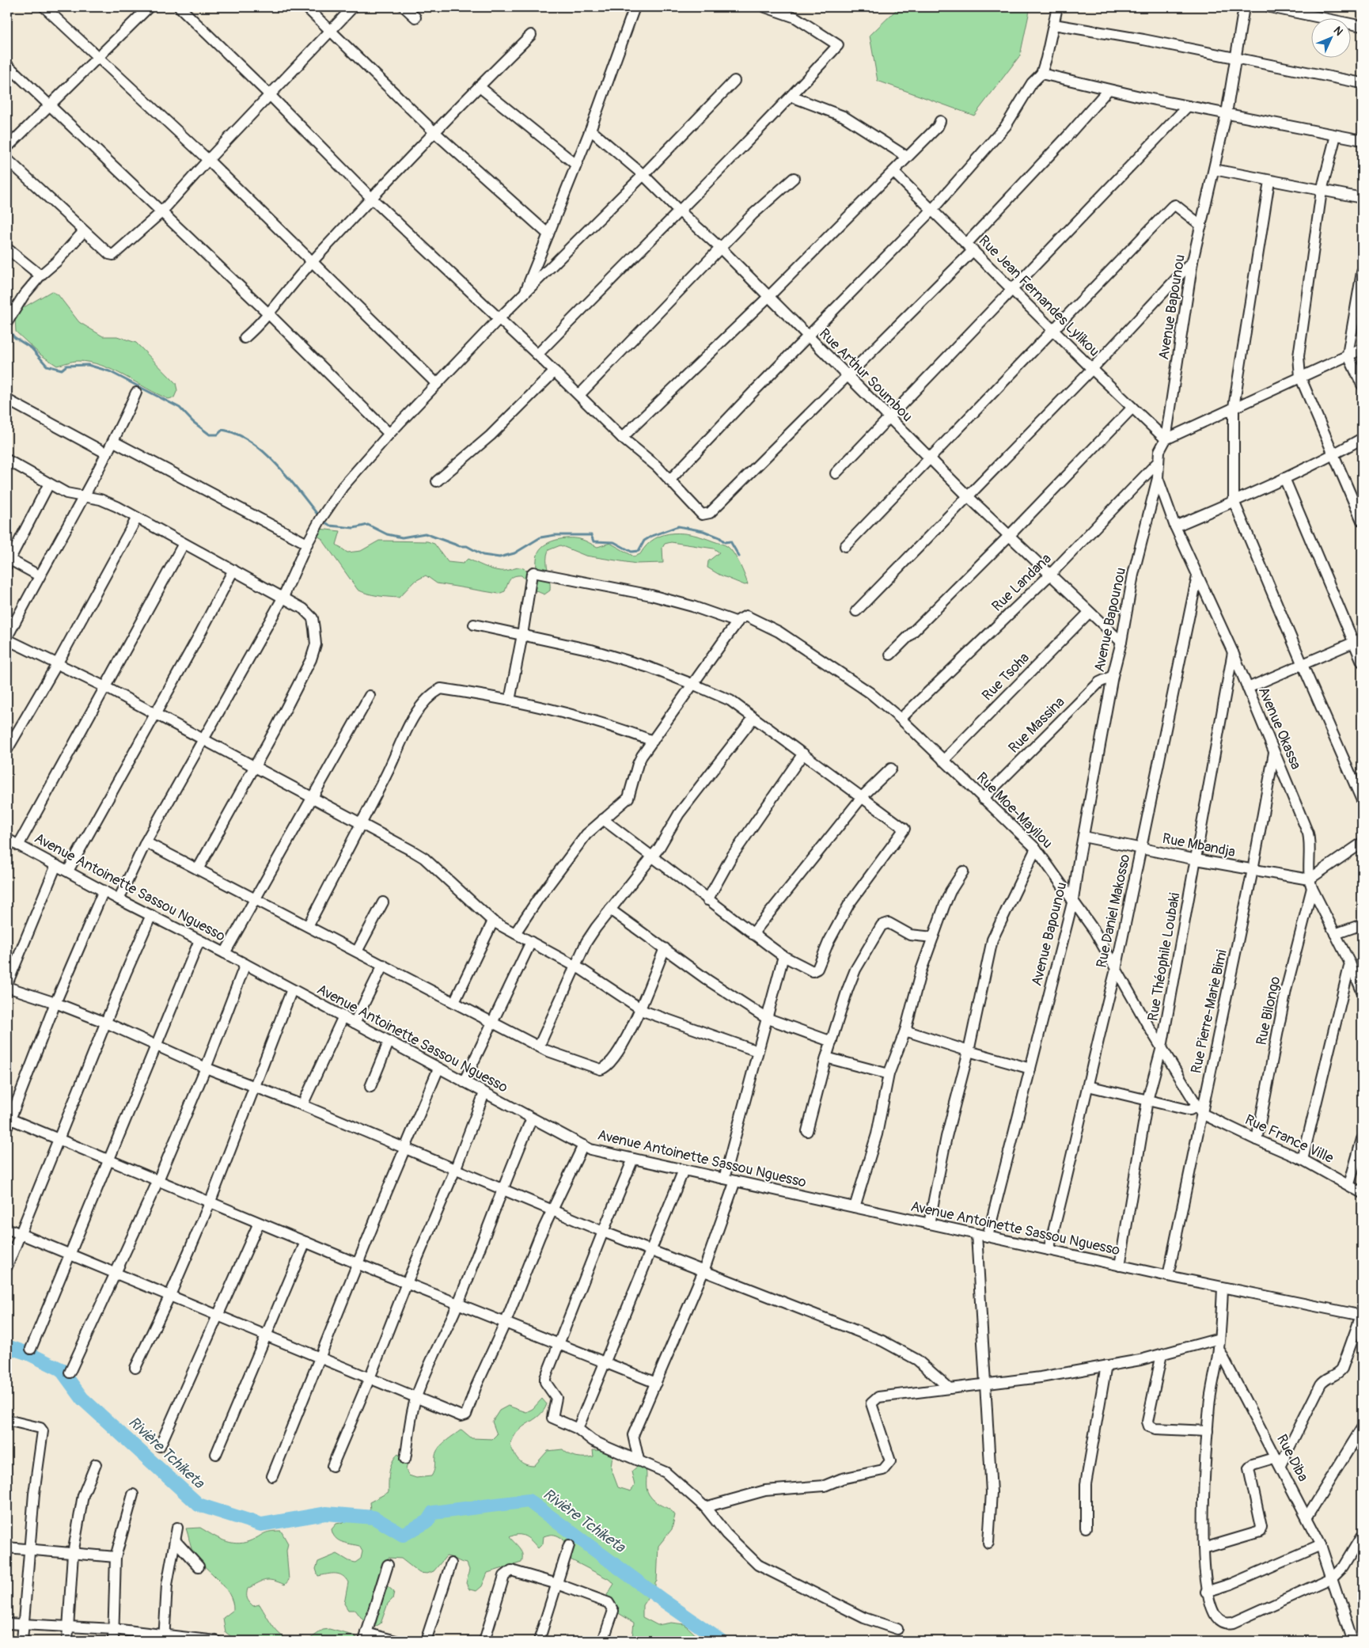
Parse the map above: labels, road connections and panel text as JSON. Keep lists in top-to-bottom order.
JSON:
{
  "streets": {
    "street": [
      "Rue Jean Fernandes Lylikou",
      "Avenue Bapounou",
      "Rue Arthur Soumbou",
      "Rue Landana",
      "Rue Tsoha",
      "Rue Massina",
      "Avenue Okassa",
      "Rue Moe-Mayilou",
      "Rue Mbandja",
      "Avenue Antoinette Sassou Nguesso",
      "Rue Daniel Makosso",
      "Rue Théophile Loubaki",
      "Rue Bilongo",
      "Rue Pierre-Marie Bimi",
      "Rue France Ville",
      "Rue Diba"
    ]
  },
  "crossings": [
    ["Rue Jean Fernandes Lylikou", "Avenue Bapounou"],
    ["Avenue Bapounou", "Rue Arthur Soumbou"],
    ["Avenue Bapounou", "Rue Landana"],
    ["Avenue Bapounou", "Rue Massina"],
    ["Avenue Bapounou", "Avenue Okassa"],
    ["Avenue Bapounou", "Rue Moe-Mayilou"],
    ["Avenue Bapounou", "Rue Mbandja"],
    ["Avenue Bapounou", "Avenue Antoinette Sassou Nguesso"],
    ["Rue Arthur Soumbou", "Rue Landana"],
    ["Rue Arthur Soumbou", "Rue Tsoha"],
    ["Rue Landana", "Rue Moe-Mayilou"],
    ["Rue Tsoha", "Rue Moe-Mayilou"],
    ["Rue Massina", "Rue Moe-Mayilou"],
    ["Avenue Okassa", "Rue Mbandja"],
    ["Avenue Okassa", "Rue Daniel Makosso"],
    ["Avenue Okassa", "Rue Théophile Loubaki"],
    ["Avenue Okassa", "Rue Bilongo"],
    ["Avenue Okassa", "Rue Pierre-Marie Bimi"],
    ["Rue Moe-Mayilou", "Rue Daniel Makosso"],
    ["Rue Moe-Mayilou", "Rue Théophile Loubaki"],
    ["Rue Moe-Mayilou", "Rue Pierre-Marie Bimi"],
    ["Rue Moe-Mayilou", "Rue France Ville"],
    ["Rue Mbandja", "Rue Daniel Makosso"],
    ["Rue Mbandja", "Rue Théophile Loubaki"],
    ["Rue Mbandja", "Rue Bilongo"],
    ["Rue Mbandja", "Rue Pierre-Marie Bimi"],
    ["Avenue Antoinette Sassou Nguesso", "Rue Daniel Makosso"],
    ["Avenue Antoinette Sassou Nguesso", "Rue Théophile Loubaki"],
    ["Avenue Antoinette Sassou Nguesso", "Rue Pierre-Marie Bimi"],
    ["Rue Bilongo", "Rue France Ville"],
    ["Rue Pierre-Marie Bimi", "Rue France Ville"]
  ],
  "water": ["Rivière Tchiketa"],
  "north": "top right"
}
